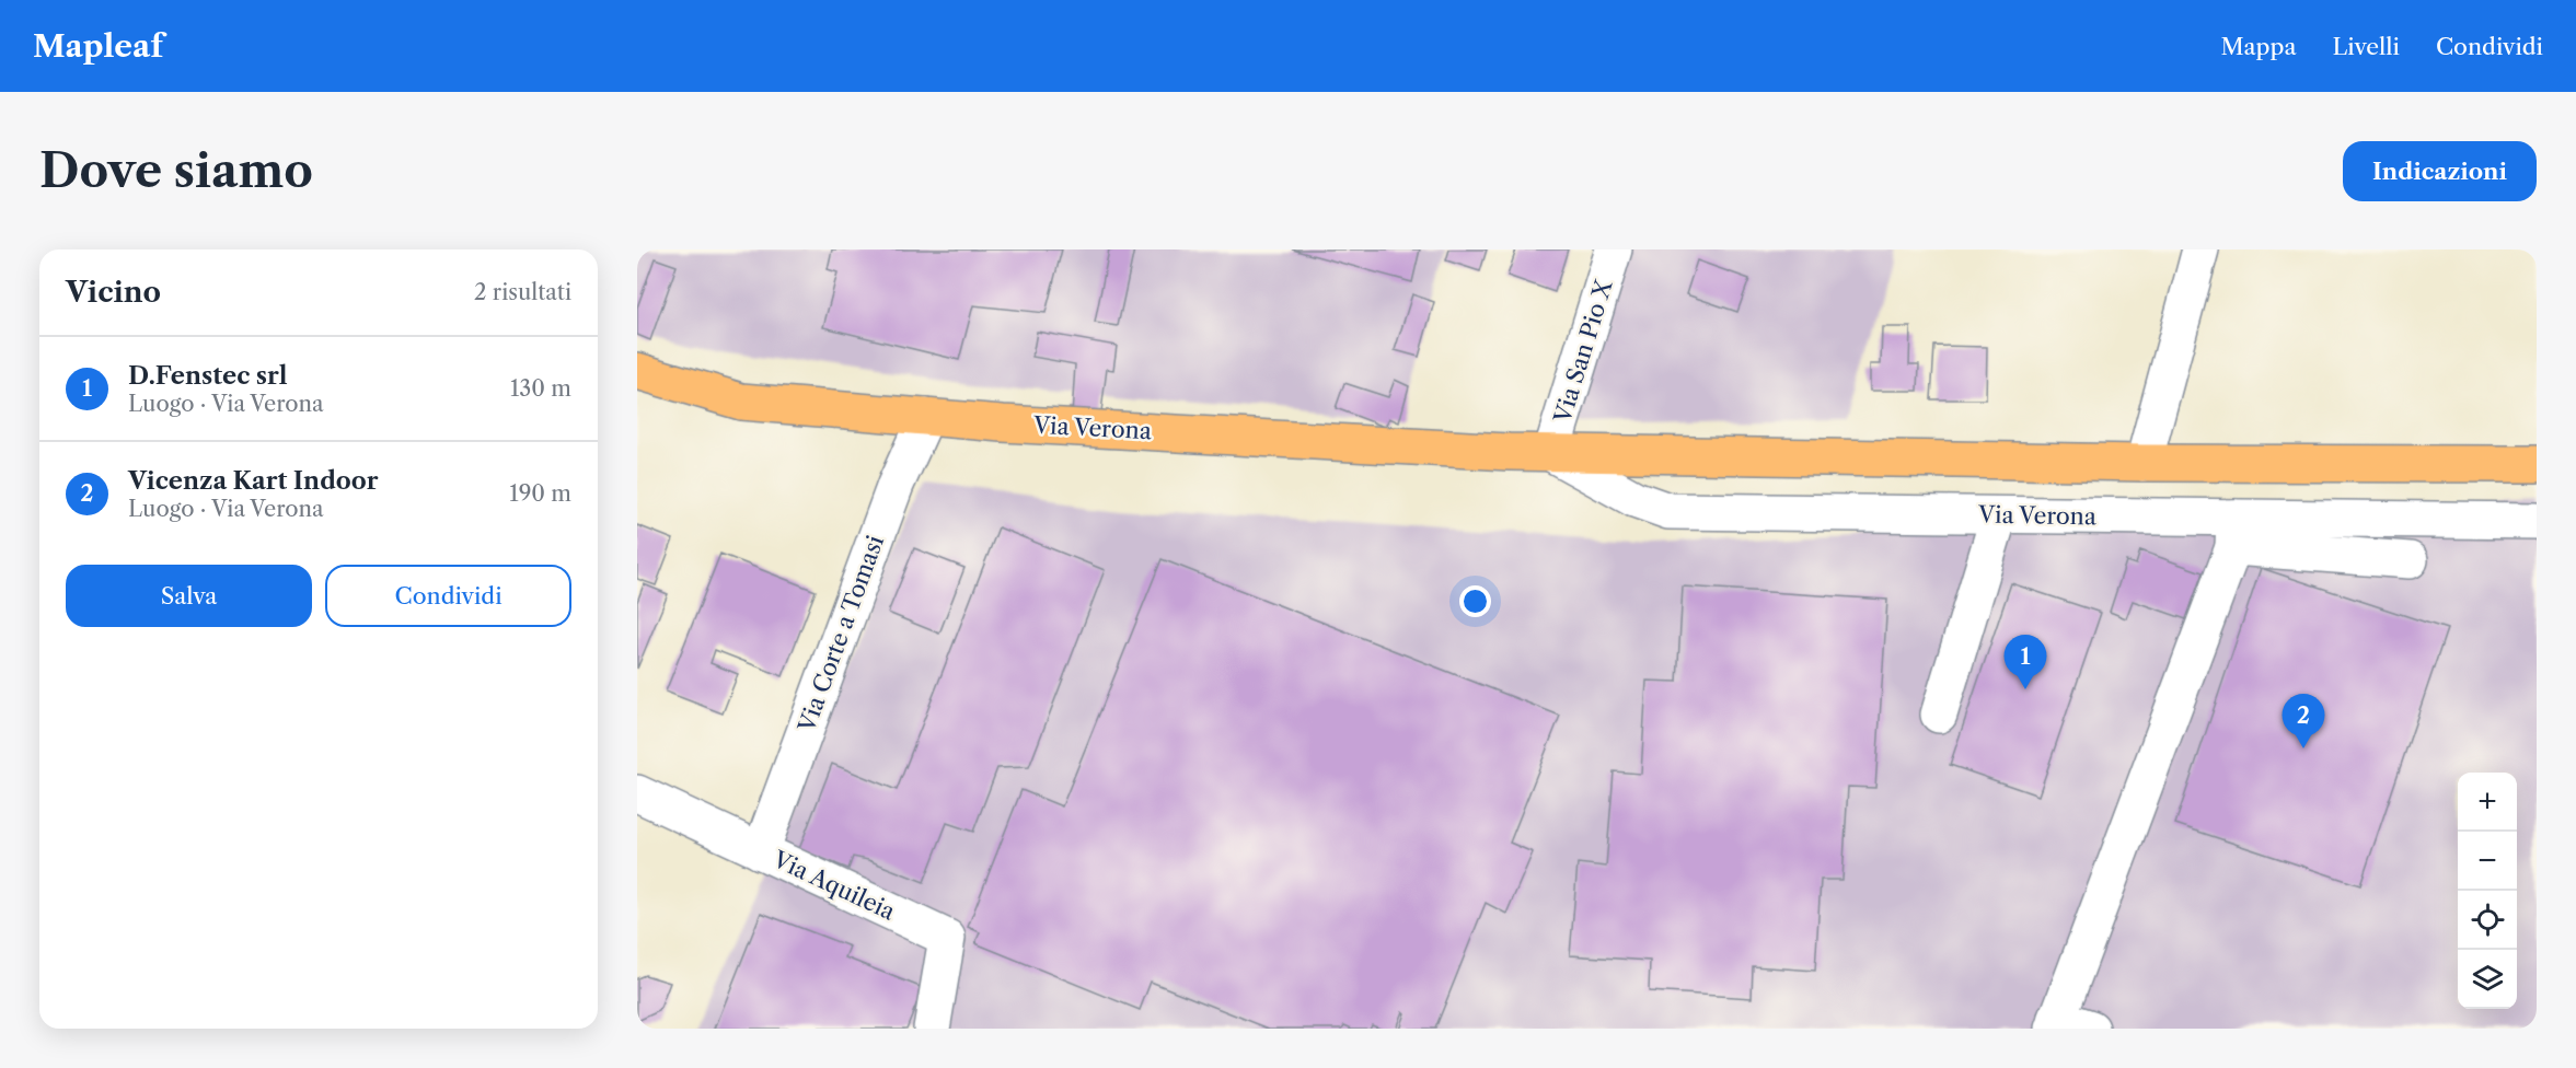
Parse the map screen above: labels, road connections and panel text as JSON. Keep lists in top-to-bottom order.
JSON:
{
  "streets": {
    "main road": ["Via Verona"],
    "street": ["Via San Pio X", "Via Corte a Tomasi", "Via Aquileia"]
  },
  "crossings": [
    ["Via San Pio X", "Via Verona"],
    ["Via Verona", "Via Corte a Tomasi"],
    ["Via Corte a Tomasi", "Via Aquileia"]
  ],
  "page": {
    "header": "Mapleaf",
    "nav": ["Mappa", "Livelli", "Condividi"],
    "buttons": [
      "Indicazioni",
      ["Salva", "Condividi"]
    ],
    "title": "Dove siamo",
    "heading": ["Vicino", "2 risultati"],
    "list": [
      {
        "mark": "1",
        "name": "D.Fenstec srl",
        "note": "Luogo · Via Verona",
        "value": "130 m"
      },
      {
        "mark": "2",
        "name": "Vicenza Kart Indoor",
        "note": "Luogo · Via Verona",
        "value": "190 m"
      }
    ],
    "pins": ["1", "2"],
    "map_buttons": ["+", "−"]
  }
}
